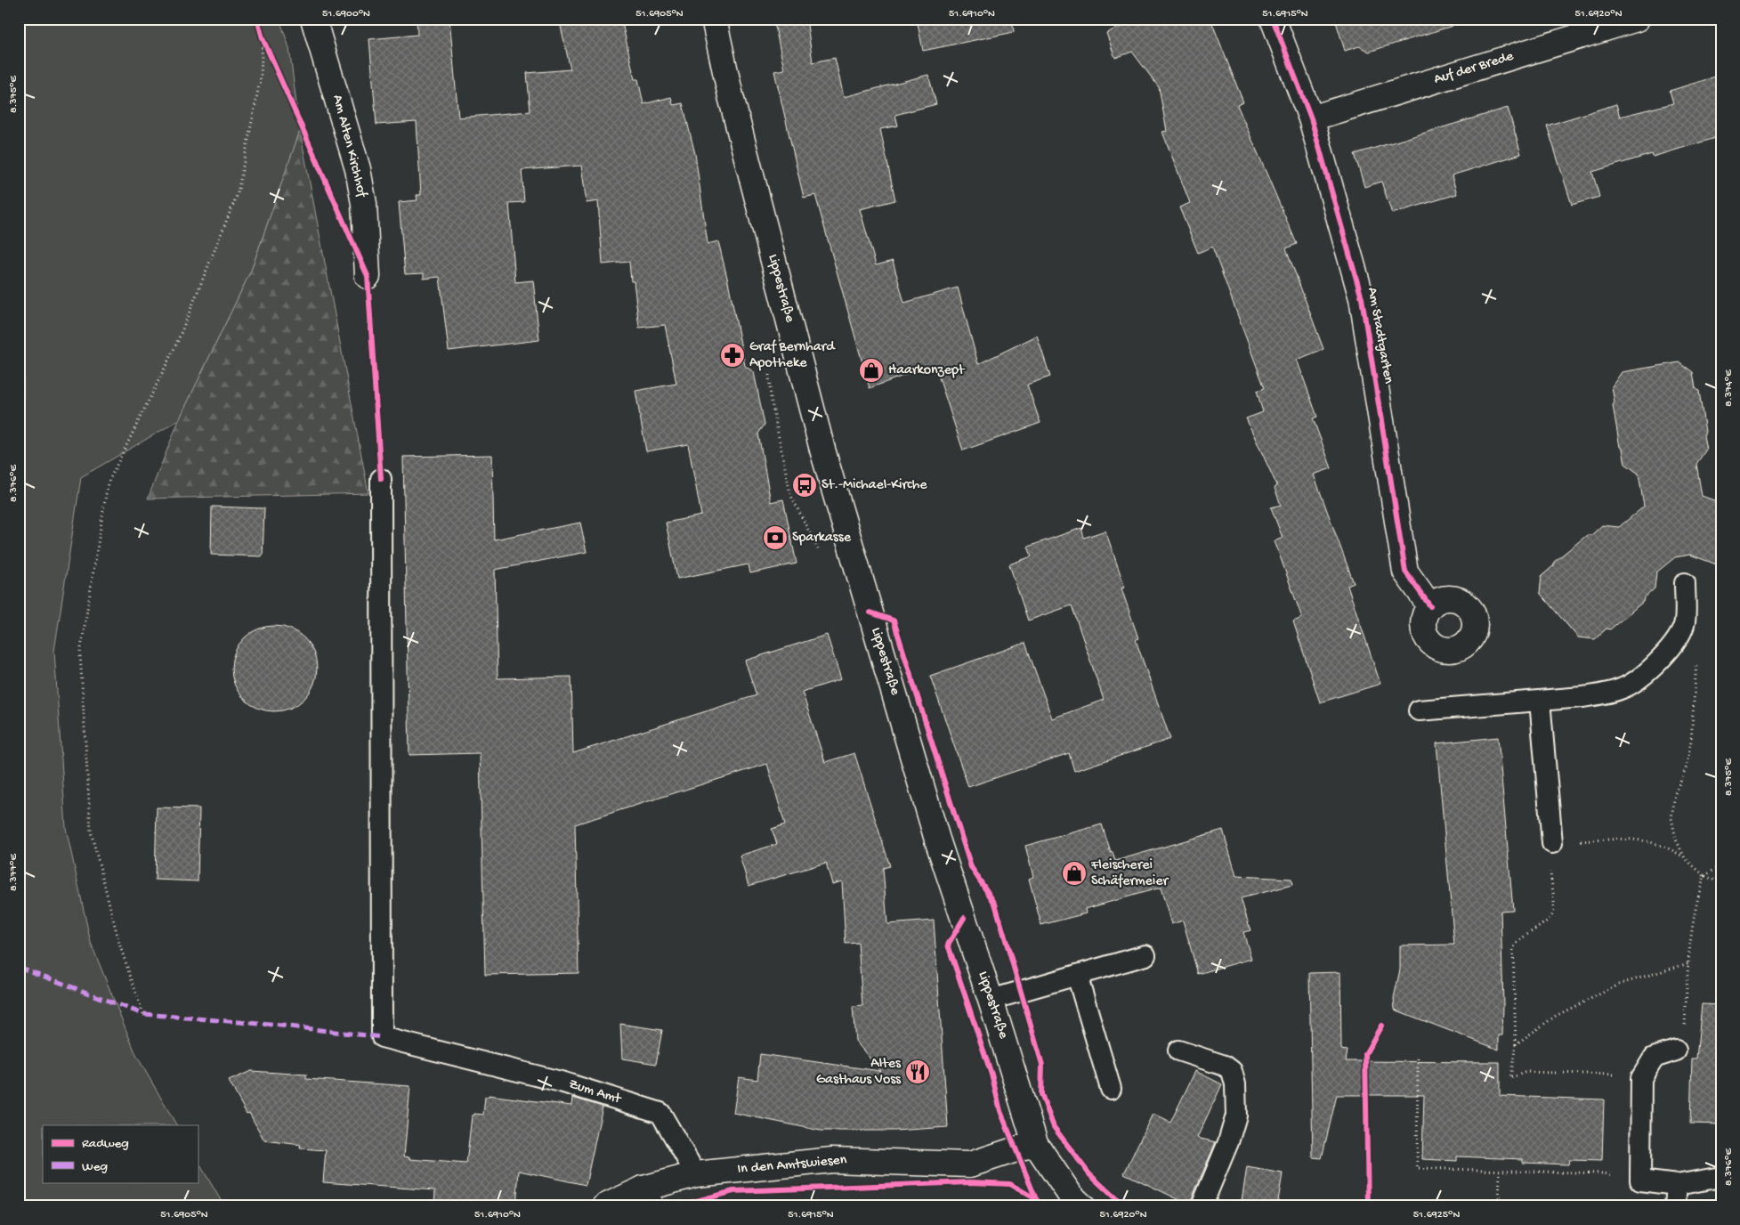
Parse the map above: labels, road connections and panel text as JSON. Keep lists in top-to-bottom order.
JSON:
{
  "streets": {
    "street": [
      "Auf der Brede",
      "Am Alten Kirchhof",
      "Lippestraße",
      "Am Stadtgarten",
      "In den Amtswiesen"
    ],
    "lane": ["Zum Amt"]
  },
  "crossings": [
    ["Auf der Brede", "Am Stadtgarten"],
    ["Lippestraße", "In den Amtswiesen"],
    ["Zum Amt", "In den Amtswiesen"]
  ],
  "places": {
    "pharmacy": ["Graf Bernhard Apotheke"],
    "shop": ["Haarkonzept", "Fleischerei Schäfermeier"],
    "bus stop": ["St.-Michael-Kirche"],
    "bank": ["Sparkasse"],
    "restaurant": ["Altes Gasthaus Voss"]
  },
  "legend": ["Radweg", "Weg"],
  "coordinates": [
    "51.6900°N",
    "51.6905°N",
    "51.6910°N",
    "51.6915°N",
    "51.6920°N",
    "8.375°E",
    "8.374°E",
    "8.376°E",
    "8.377°E",
    "51.6925°N"
  ]
}
